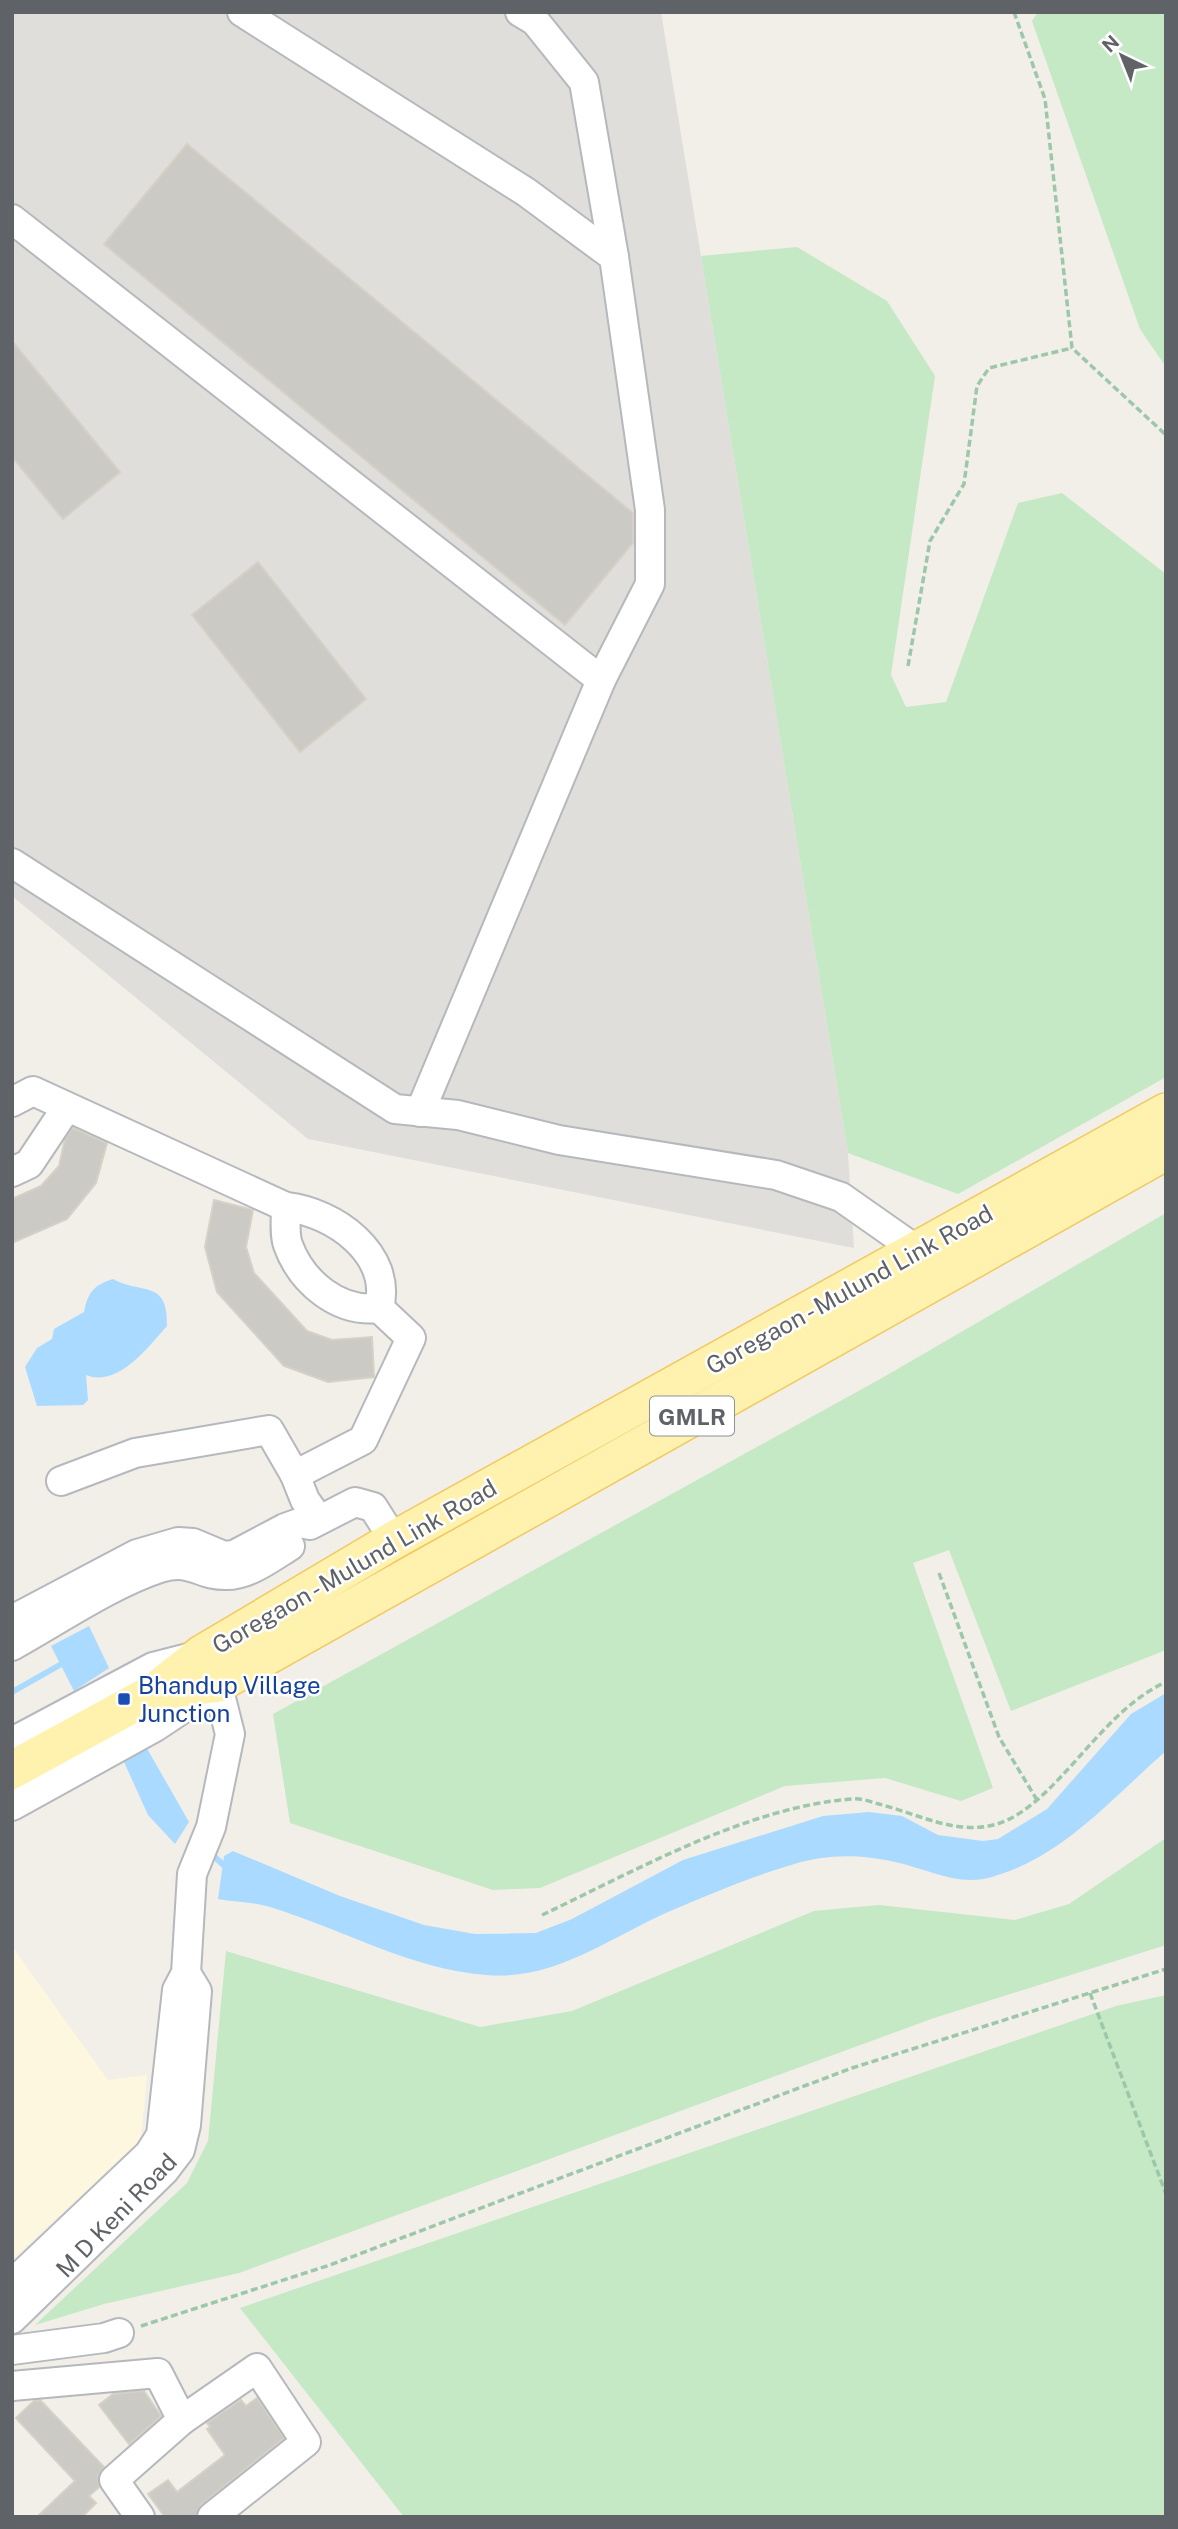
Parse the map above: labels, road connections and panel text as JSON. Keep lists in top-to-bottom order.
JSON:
{
  "streets": {
    "main road": ["Goregaon - Mulund Link Road", "GMLR"],
    "street": ["M D Keni Road"]
  },
  "crossings": [
    ["Goregaon - Mulund Link Road", "M D Keni Road"]
  ],
  "places": {
    "transit": ["Bhandup Village Junction"]
  },
  "north": "top left"
}
